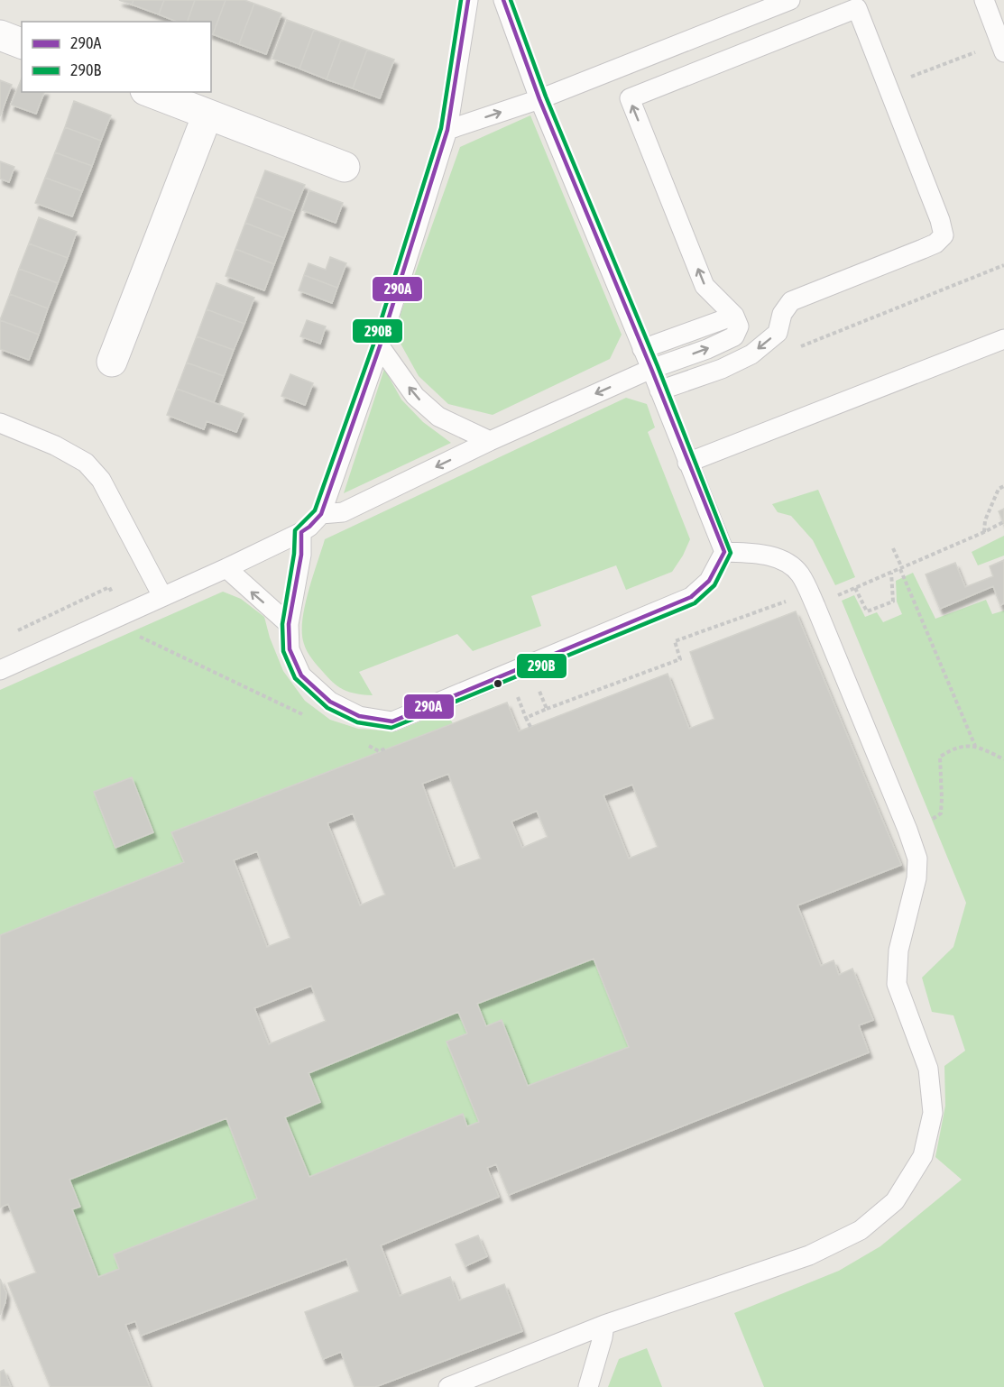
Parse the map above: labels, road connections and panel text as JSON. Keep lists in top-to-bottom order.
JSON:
{
  "lines": ["transit line 290A", "transit line 290B"],
  "legend": ["290A", "290B"]
}
